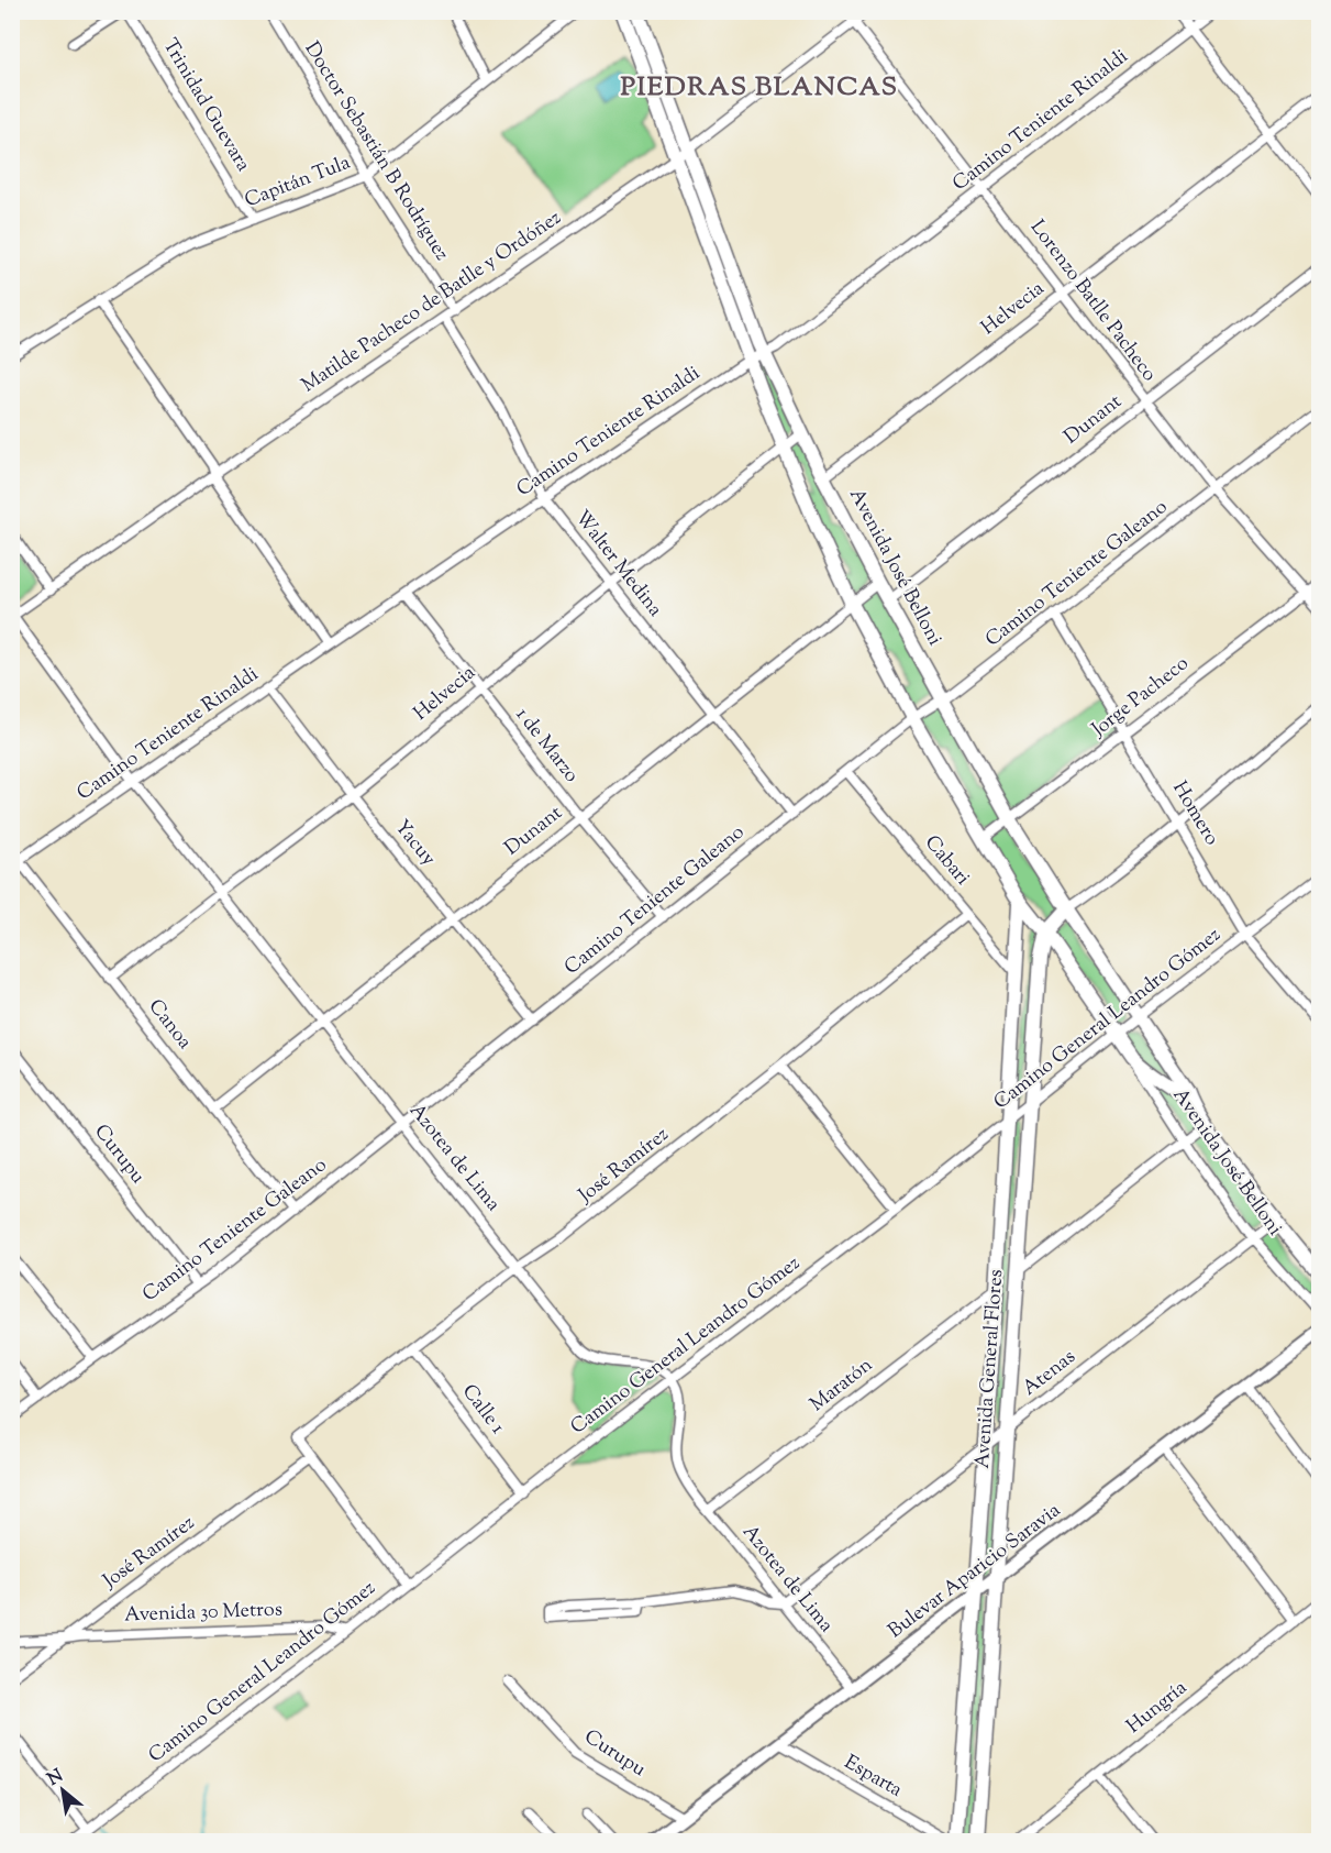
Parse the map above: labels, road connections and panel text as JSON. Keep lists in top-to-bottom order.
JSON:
{
  "streets": {
    "main road": ["Avenida José Belloni", "Avenida General Flores"],
    "street": [
      "Trinidad Guevara",
      "Camino Teniente Rinaldi",
      "Doctor Sebastián B Rodríguez",
      "Capitán Tula",
      "Lorenzo Batlle Pacheco",
      "Matilde Pacheco de Batlle y Ordóñez",
      "Helvecia",
      "Dunant",
      "Walter Medina",
      "Camino Teniente Galeano",
      "Jorge Pacheco",
      "1 de Marzo",
      "Homero",
      "Yacuy",
      "Cabari",
      "Camino General Leandro Gómez",
      "Canoa",
      "Curupu",
      "Azotea de Lima",
      "José Ramírez",
      "Atenas",
      "Maratón",
      "Calle 1",
      "Bulevar Aparicio Saravia",
      "Avenida 30 Metros",
      "Hungría",
      "Esparta"
    ]
  },
  "crossings": [
    ["Trinidad Guevara", "Capitán Tula"],
    ["Camino Teniente Rinaldi", "Lorenzo Batlle Pacheco"],
    ["Camino Teniente Rinaldi", "Walter Medina"],
    ["Camino Teniente Rinaldi", "Avenida José Belloni"],
    ["Camino Teniente Rinaldi", "1 de Marzo"],
    ["Camino Teniente Rinaldi", "Yacuy"],
    ["Camino Teniente Rinaldi", "Canoa"],
    ["Camino Teniente Rinaldi", "Azotea de Lima"],
    ["Doctor Sebastián B Rodríguez", "Capitán Tula"],
    ["Doctor Sebastián B Rodríguez", "Matilde Pacheco de Batlle y Ordóñez"],
    ["Lorenzo Batlle Pacheco", "Matilde Pacheco de Batlle y Ordóñez"],
    ["Lorenzo Batlle Pacheco", "Helvecia"],
    ["Lorenzo Batlle Pacheco", "Dunant"],
    ["Lorenzo Batlle Pacheco", "Camino Teniente Galeano"],
    ["Lorenzo Batlle Pacheco", "Jorge Pacheco"],
    ["Matilde Pacheco de Batlle y Ordóñez", "Walter Medina"],
    ["Matilde Pacheco de Batlle y Ordóñez", "Avenida José Belloni"],
    ["Matilde Pacheco de Batlle y Ordóñez", "Azotea de Lima"],
    ["Helvecia", "Walter Medina"],
    ["Helvecia", "Avenida José Belloni"],
    ["Helvecia", "1 de Marzo"],
    ["Helvecia", "Yacuy"],
    ["Helvecia", "Canoa"],
    ["Helvecia", "Azotea de Lima"],
    ["Dunant", "Walter Medina"],
    ["Dunant", "Avenida José Belloni"],
    ["Dunant", "1 de Marzo"],
    ["Dunant", "Yacuy"],
    ["Dunant", "Canoa"],
    ["Dunant", "Azotea de Lima"],
    ["Walter Medina", "Camino Teniente Galeano"],
    ["Avenida José Belloni", "Camino Teniente Galeano"],
    ["Avenida José Belloni", "Jorge Pacheco"],
    ["Avenida José Belloni", "Camino General Leandro Gómez"],
    ["Avenida José Belloni", "Avenida General Flores"],
    ["Avenida José Belloni", "Atenas"],
    ["Camino Teniente Galeano", "1 de Marzo"],
    ["Camino Teniente Galeano", "Homero"],
    ["Camino Teniente Galeano", "Yacuy"],
    ["Camino Teniente Galeano", "Cabari"],
    ["Camino Teniente Galeano", "Canoa"],
    ["Camino Teniente Galeano", "Curupu"],
    ["Camino Teniente Galeano", "Azotea de Lima"],
    ["Jorge Pacheco", "Homero"],
    ["Homero", "Camino General Leandro Gómez"],
    ["Cabari", "José Ramírez"],
    ["Cabari", "Avenida General Flores"],
    ["Camino General Leandro Gómez", "Azotea de Lima"],
    ["Camino General Leandro Gómez", "Avenida General Flores"],
    ["Camino General Leandro Gómez", "Calle 1"],
    ["Camino General Leandro Gómez", "Avenida 30 Metros"],
    ["Curupu", "Bulevar Aparicio Saravia"],
    ["Azotea de Lima", "José Ramírez"],
    ["Azotea de Lima", "Atenas"],
    ["Azotea de Lima", "Maratón"],
    ["Azotea de Lima", "Bulevar Aparicio Saravia"],
    ["José Ramírez", "Calle 1"],
    ["José Ramírez", "Avenida 30 Metros"],
    ["Avenida General Flores", "Atenas"],
    ["Avenida General Flores", "Maratón"],
    ["Avenida General Flores", "Bulevar Aparicio Saravia"],
    ["Bulevar Aparicio Saravia", "Esparta"]
  ],
  "districts": ["PIEDRAS BLANCAS"],
  "north": "top left"
}
